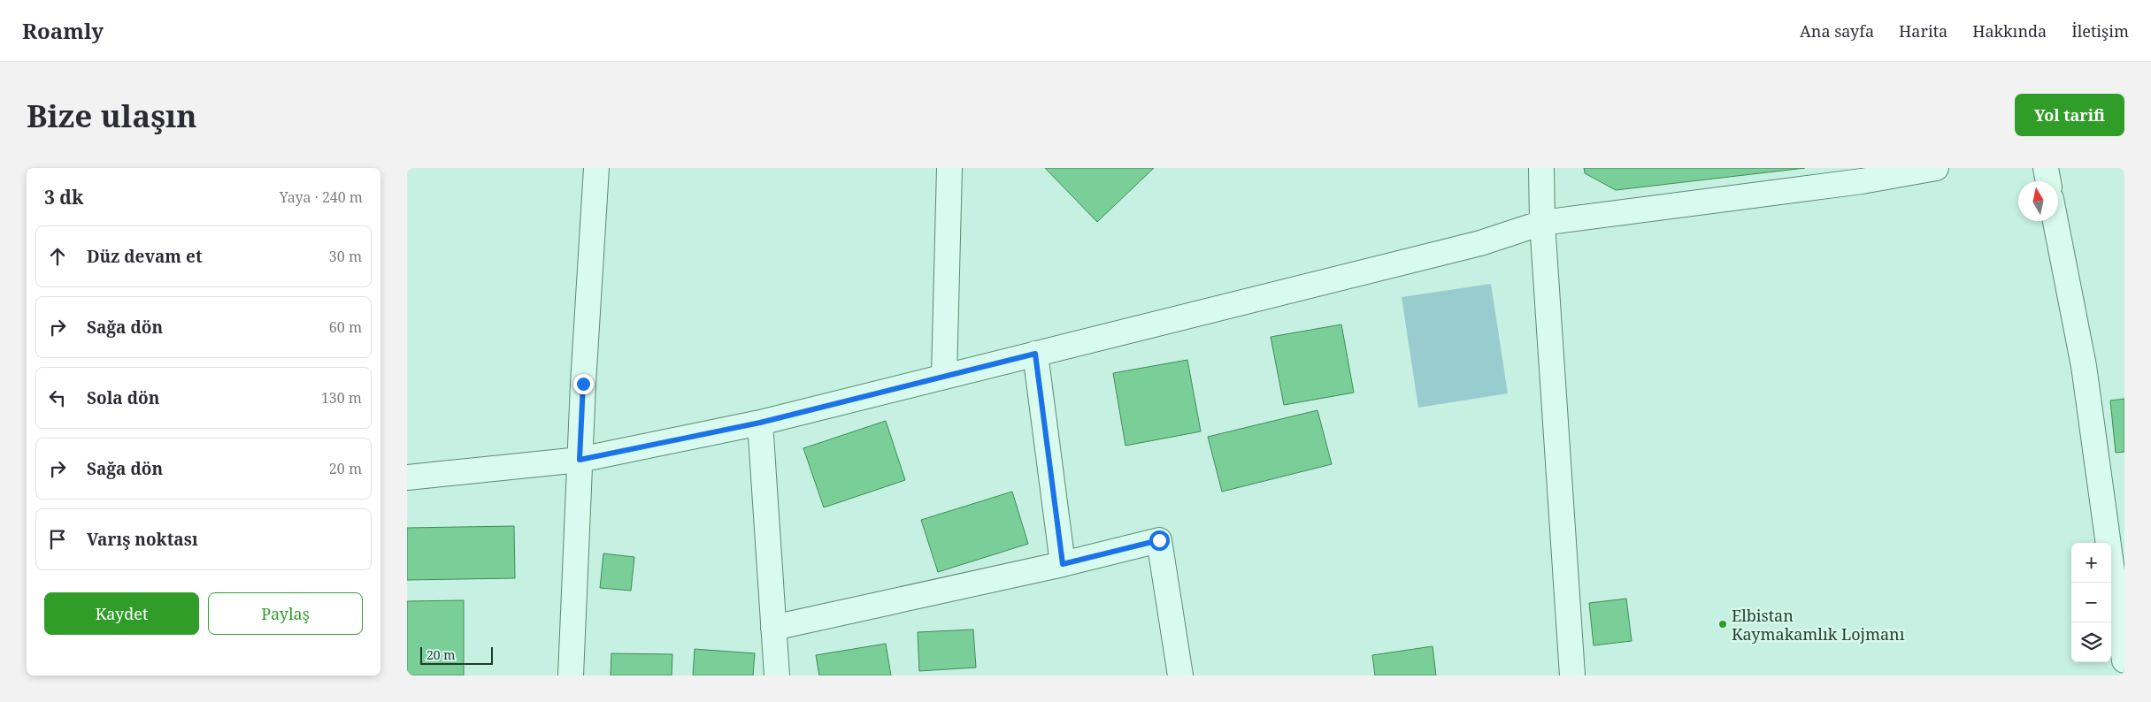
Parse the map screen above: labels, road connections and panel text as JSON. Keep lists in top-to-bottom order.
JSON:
{
  "places": ["Elbistan Kaymakamlık Lojmanı"],
  "scale_bar": "20 m",
  "north": "top",
  "page": {
    "header": "Roamly",
    "nav": [
      "Ana sayfa",
      "Harita",
      "Hakkında",
      "İletişim"
    ],
    "buttons": [
      "Yol tarifi",
      ["Kaydet", "Paylaş"]
    ],
    "title": "Bize ulaşın",
    "heading": ["3 dk", "Yaya · 240 m"],
    "list": [
      ["Düz devam et", "30 m"],
      ["Sağa dön", "60 m"],
      ["Sola dön", "130 m"],
      ["Sağa dön", "20 m"],
      "Varış noktası"
    ],
    "map_buttons": ["+", "−"],
    "scale": "20 m"
  }
}
